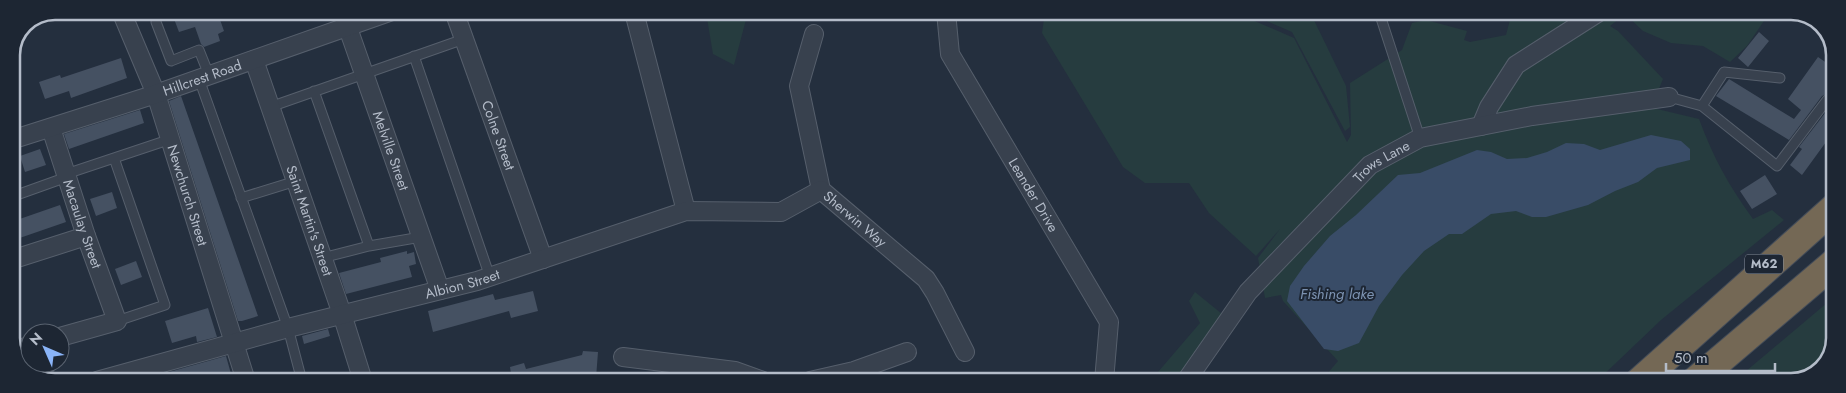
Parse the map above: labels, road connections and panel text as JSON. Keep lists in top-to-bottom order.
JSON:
{
  "streets": {
    "highway": ["M62"],
    "street": [
      "Hillcrest Road",
      "Colne Street",
      "Melville Street",
      "Trows Lane",
      "Newchurch Street",
      "Leander Drive",
      "Sherwin Way",
      "Saint Martin's Street",
      "Macaulay Street",
      "Albion Street"
    ]
  },
  "crossings": [
    ["Hillcrest Road", "Newchurch Street"],
    ["Hillcrest Road", "Saint Martin's Street"],
    ["Hillcrest Road", "Macaulay Street"],
    ["Colne Street", "Albion Street"],
    ["Melville Street", "Albion Street"],
    ["Newchurch Street", "Albion Street"],
    ["Sherwin Way", "Albion Street"],
    ["Saint Martin's Street", "Albion Street"]
  ],
  "water": ["Fishing lake"],
  "scale_bar": "50 m",
  "north": "top left"
}
